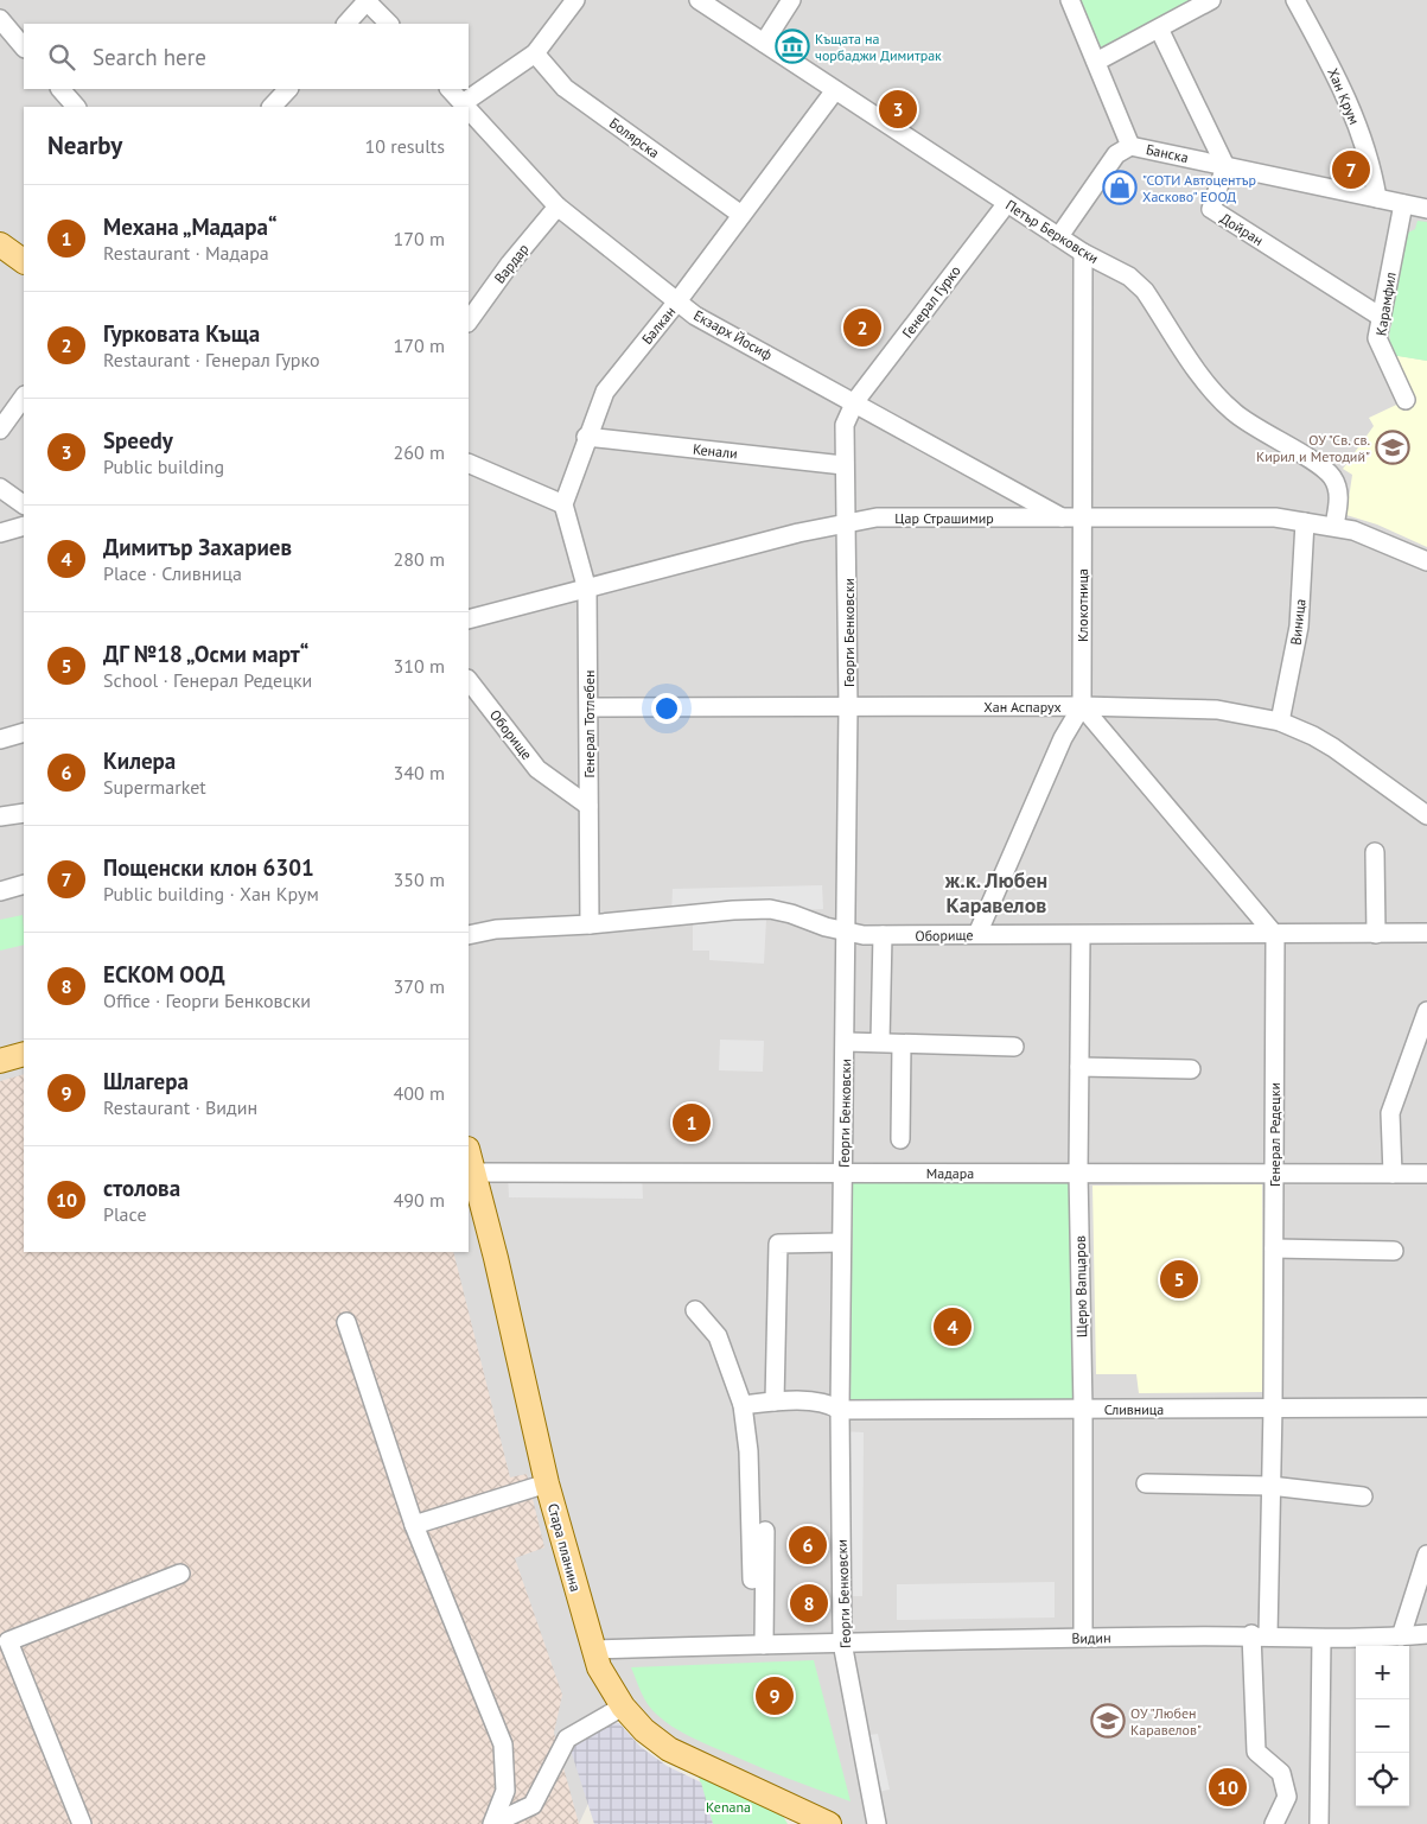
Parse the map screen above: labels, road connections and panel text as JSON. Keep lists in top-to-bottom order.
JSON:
{
  "streets": {
    "main road": ["Стара планина"],
    "street": [
      "Хан Крум",
      "Болярска",
      "Банска",
      "Дойран",
      "Петър Берковски",
      "Вардар",
      "Генерал Гурко",
      "Карамфил",
      "Балкан",
      "Екзарх Йосиф",
      "Кенали",
      "Цар Страшимир",
      "Клокотница",
      "Виница",
      "Георги Бенковски",
      "Хан Аспарух",
      "Генерал Тотлебен",
      "Оборище",
      "Генерал Редецки",
      "Мадара",
      "Щерю Вапцаров",
      "Сливница",
      "Видин"
    ]
  },
  "crossings": [
    ["Хан Крум", "Банска"],
    ["Болярска", "Балкан"],
    ["Банска", "Дойран"],
    ["Банска", "Карамфил"],
    ["Дойран", "Карамфил"],
    ["Петър Берковски", "Генерал Гурко"],
    ["Петър Берковски", "Балкан"],
    ["Петър Берковски", "Цар Страшимир"],
    ["Петър Берковски", "Клокотница"],
    ["Вардар", "Екзарх Йосиф"],
    ["Генерал Гурко", "Екзарх Йосиф"],
    ["Генерал Гурко", "Георги Бенковски"],
    ["Балкан", "Екзарх Йосиф"],
    ["Балкан", "Кенали"],
    ["Екзарх Йосиф", "Цар Страшимир"],
    ["Екзарх Йосиф", "Клокотница"],
    ["Екзарх Йосиф", "Георги Бенковски"],
    ["Кенали", "Георги Бенковски"],
    ["Цар Страшимир", "Клокотница"],
    ["Цар Страшимир", "Виница"],
    ["Цар Страшимир", "Георги Бенковски"],
    ["Цар Страшимир", "Генерал Тотлебен"],
    ["Клокотница", "Хан Аспарух"],
    ["Виница", "Хан Аспарух"],
    ["Георги Бенковски", "Хан Аспарух"],
    ["Георги Бенковски", "Оборище"],
    ["Георги Бенковски", "Мадара"],
    ["Георги Бенковски", "Сливница"],
    ["Георги Бенковски", "Видин"],
    ["Хан Аспарух", "Генерал Тотлебен"],
    ["Генерал Тотлебен", "Оборище"],
    ["Оборище", "Генерал Редецки"],
    ["Оборище", "Щерю Вапцаров"],
    ["Генерал Редецки", "Мадара"],
    ["Генерал Редецки", "Сливница"],
    ["Генерал Редецки", "Видин"],
    ["Мадара", "Щерю Вапцаров"],
    ["Мадара", "Стара планина"],
    ["Щерю Вапцаров", "Сливница"],
    ["Щерю Вапцаров", "Видин"],
    ["Стара планина", "Видин"]
  ],
  "districts": ["ж.к. Любен Каравелов"],
  "parks": ["Kenana"],
  "places": {
    "museum": ["Къщата на чорбаджи Димитрак"],
    "shop": ["\"СОТИ Автоцентър Хасково\" ЕООД"],
    "school or university": ["ОУ \"Св. св. Кирил и Методий\"", "ОУ \"Любен Каравелов\""]
  },
  "page": {
    "search": "Search here",
    "pins": [
      "3",
      "7",
      "2",
      "1",
      "5",
      "4",
      "6",
      "8",
      "9",
      "10"
    ],
    "heading": ["Nearby", "10 results"],
    "list": [
      {
        "mark": "1",
        "name": "Механа „Мадара“",
        "note": "Restaurant · Мадара",
        "value": "170 m"
      },
      {
        "mark": "2",
        "name": "Гурковата Къща",
        "note": "Restaurant · Генерал Гурко",
        "value": "170 m"
      },
      {
        "mark": "3",
        "name": "Speedy",
        "note": "Public building",
        "value": "260 m"
      },
      {
        "mark": "4",
        "name": "Димитър Захариев",
        "note": "Place · Сливница",
        "value": "280 m"
      },
      {
        "mark": "5",
        "name": "ДГ №18 „Осми март“",
        "note": "School · Генерал Редецки",
        "value": "310 m"
      },
      {
        "mark": "6",
        "name": "Килера",
        "note": "Supermarket",
        "value": "340 m"
      },
      {
        "mark": "7",
        "name": "Пощенски клон 6301",
        "note": "Public building · Хан Крум",
        "value": "350 m"
      },
      {
        "mark": "8",
        "name": "ЕСКОМ ООД",
        "note": "Office · Георги Бенковски",
        "value": "370 m"
      },
      {
        "mark": "9",
        "name": "Шлагера",
        "note": "Restaurant · Видин",
        "value": "400 m"
      },
      {
        "mark": "10",
        "name": "столова",
        "note": "Place",
        "value": "490 m"
      }
    ],
    "map_buttons": ["+", "−"]
  }
}
